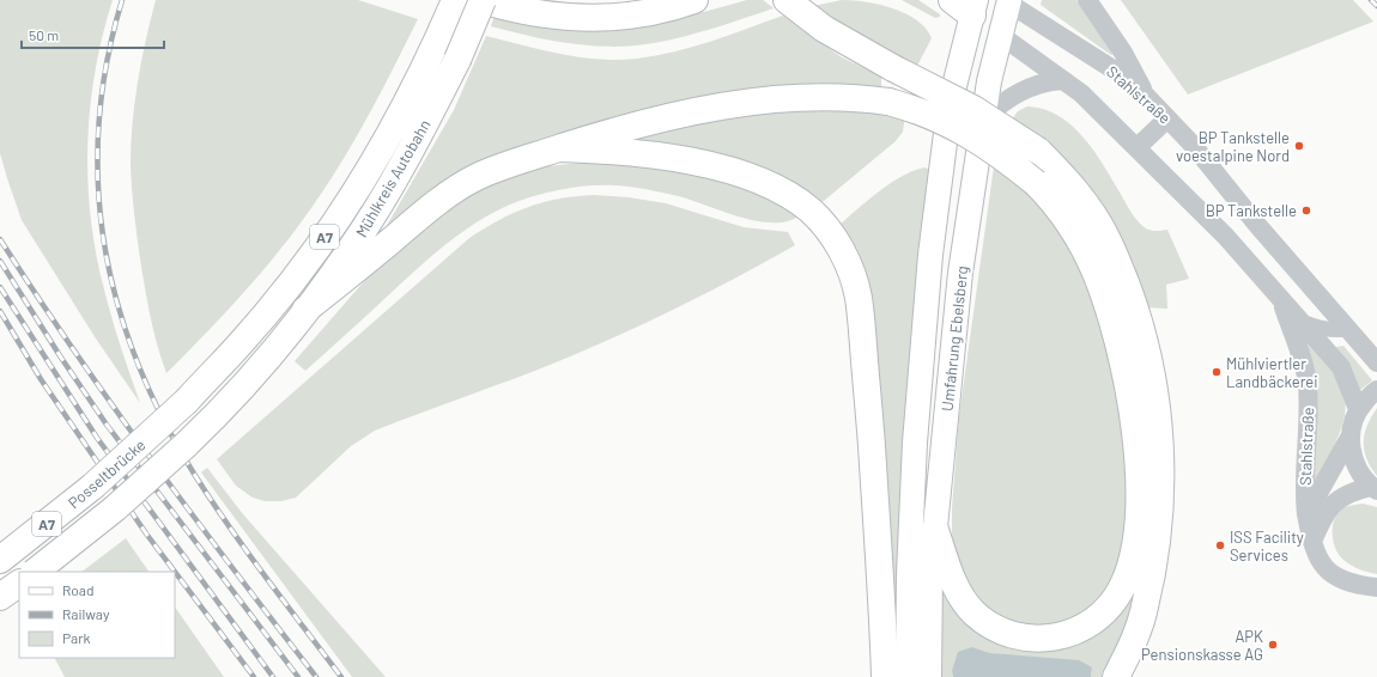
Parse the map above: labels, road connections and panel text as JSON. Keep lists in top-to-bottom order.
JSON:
{
  "streets": {
    "highway": ["Mühlkreis Autobahn", "A7", "Posseltbrücke"],
    "main road": ["Umfahrung Ebelsberg"],
    "street": ["Stahlstraße"]
  },
  "crossings": [
    ["Stahlstraße", "Umfahrung Ebelsberg"],
    ["Mühlkreis Autobahn", "Posseltbrücke"]
  ],
  "places": [
    "BP Tankstelle voestalpine Nord",
    "BP Tankstelle",
    "Mühlviertler Landbäckerei",
    "ISS Facility Services",
    "APK Pensionskasse AG"
  ],
  "legend": ["Road", "Railway", "Park"],
  "scale_bar": "50 m"
}
